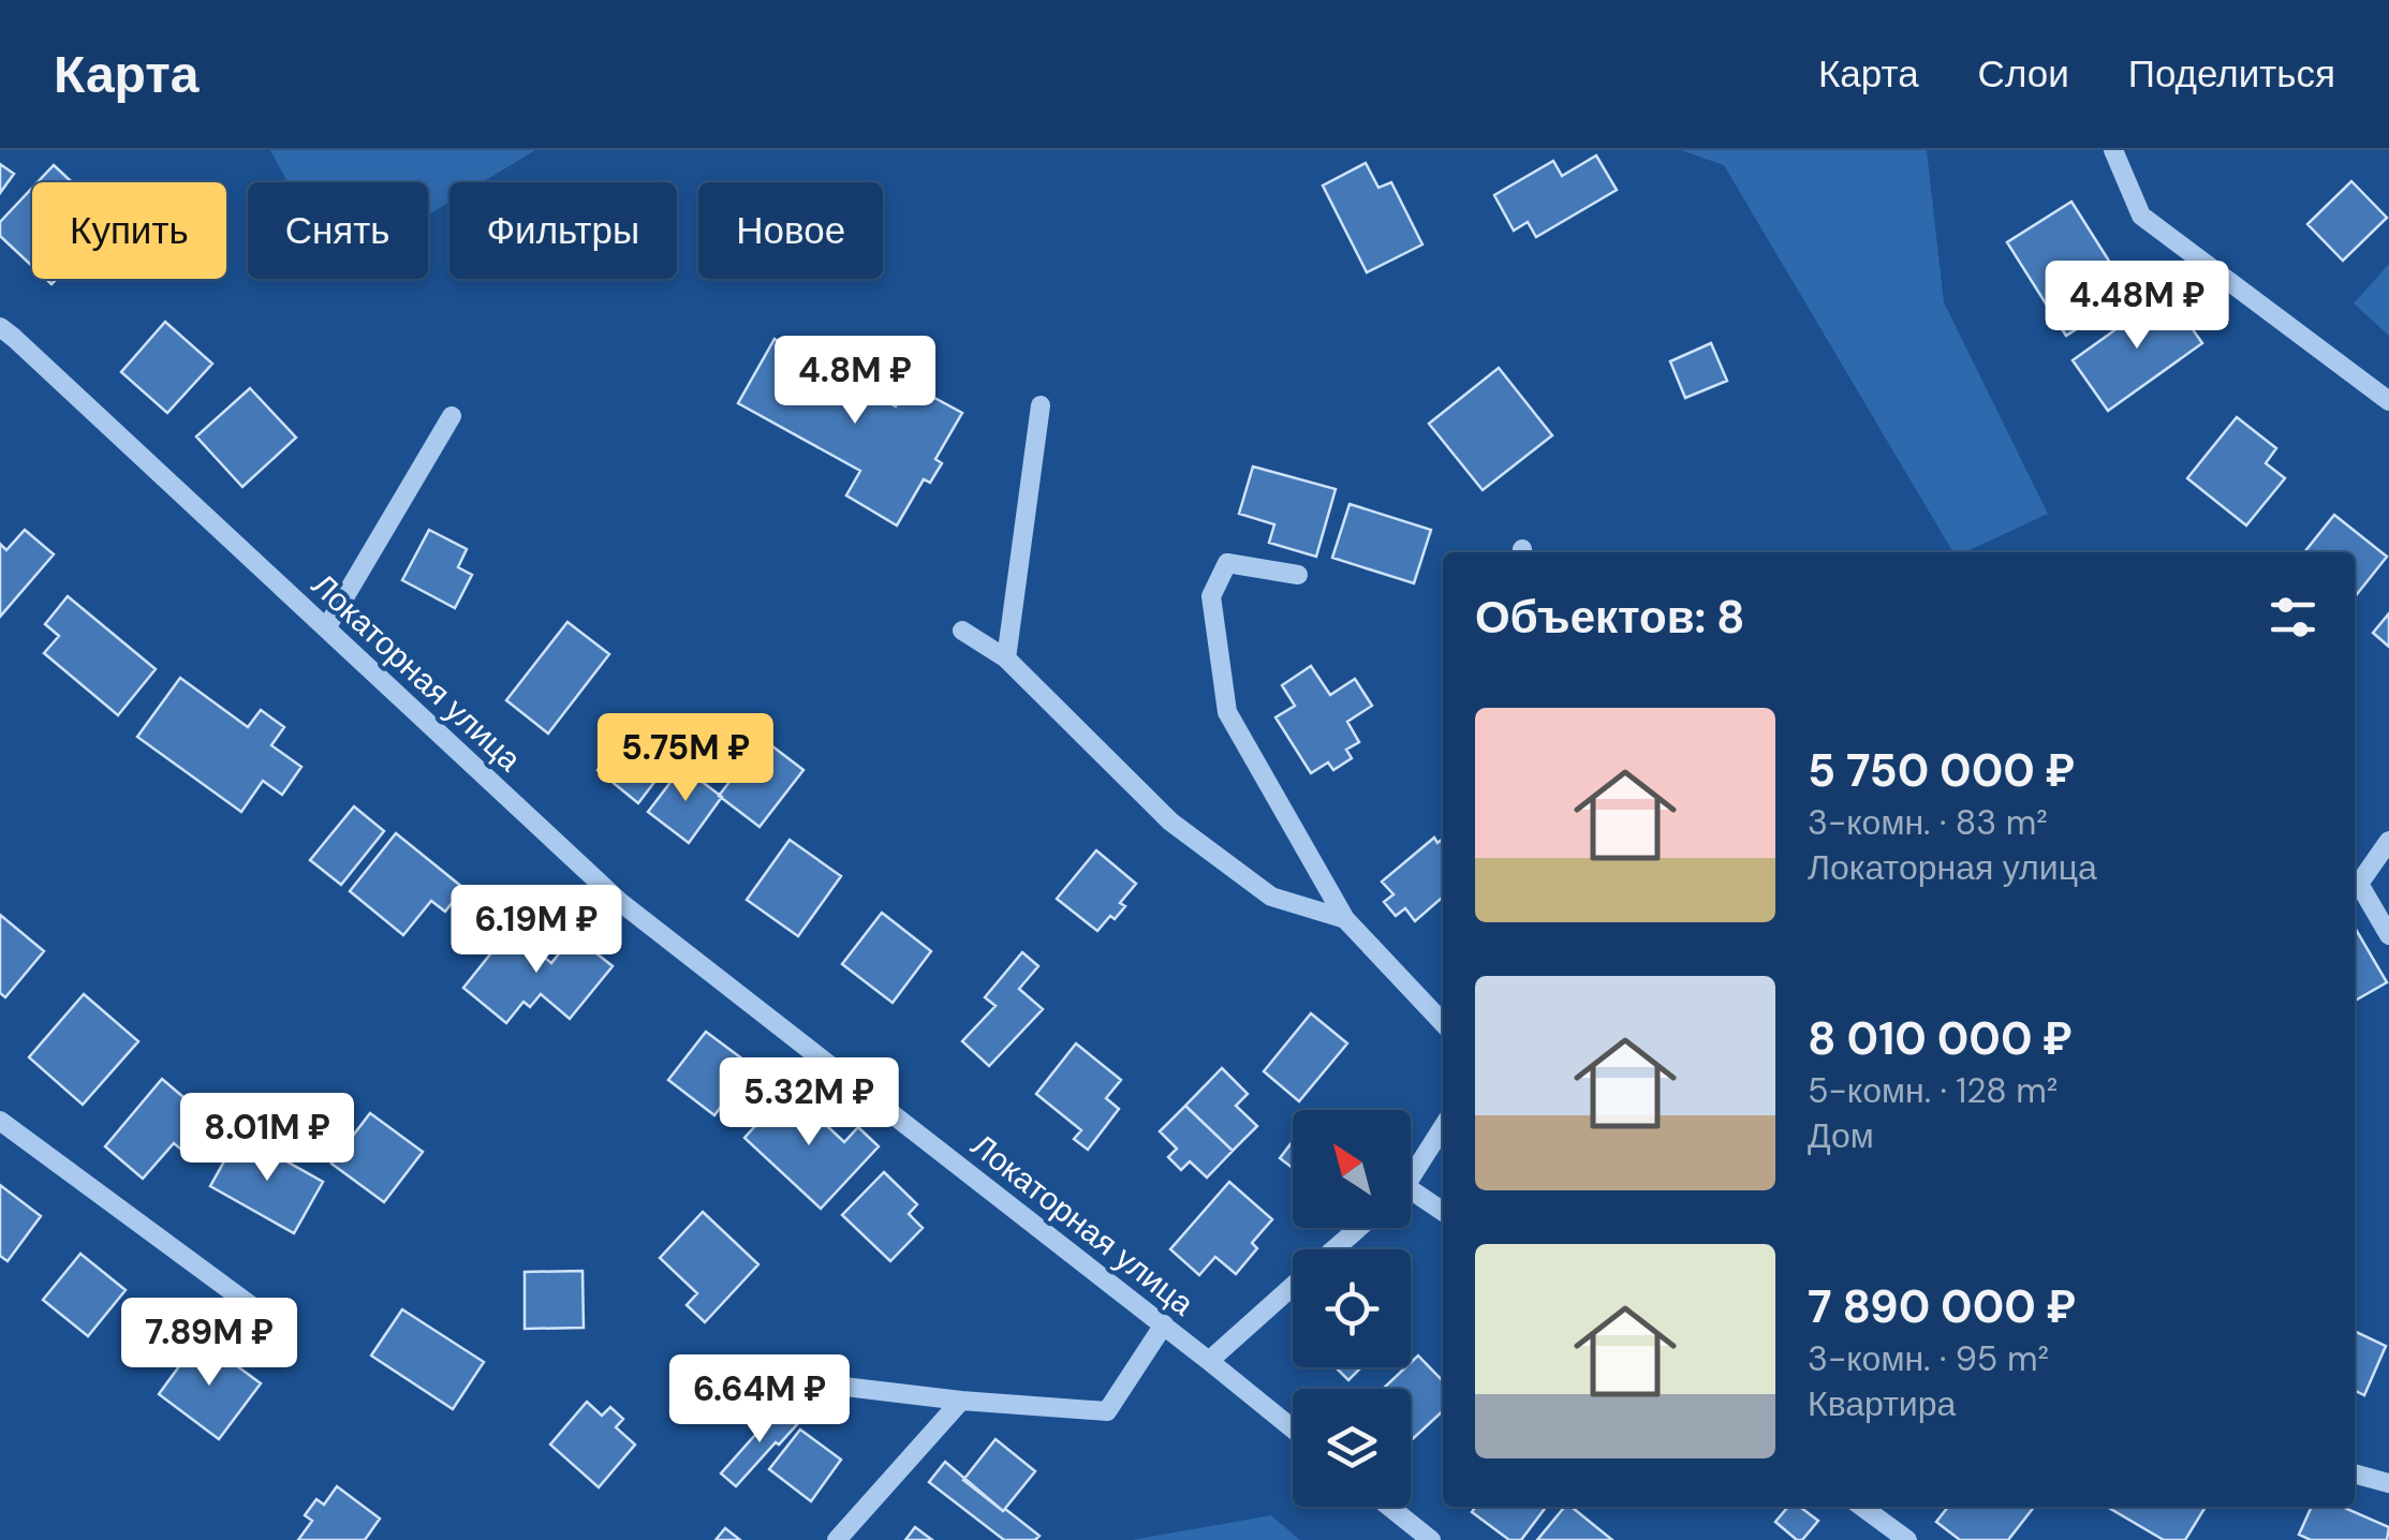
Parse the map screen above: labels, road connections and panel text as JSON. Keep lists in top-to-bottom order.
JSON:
{
  "streets": {
    "street": ["Локаторная улица"]
  },
  "north": "top left",
  "page": {
    "header": "Карта",
    "nav": ["Карта", "Слои", "Поделиться"],
    "chip": [
      "Купить",
      "Снять",
      "Фильтры",
      "Новое"
    ],
    "price": [
      "4.48M ₽",
      "4.8M ₽",
      "5.75M ₽",
      "6.19M ₽",
      "5.32M ₽",
      "8.01M ₽",
      "7.89M ₽",
      "6.64M ₽"
    ],
    "heading": "Объектов: 8",
    "list": [
      {
        "name": "5 750 000 ₽",
        "note": "3-комн. · 83 m² · Локаторная улица"
      },
      {
        "name": "8 010 000 ₽",
        "note": "5-комн. · 128 m² · Дом"
      },
      {
        "name": "7 890 000 ₽",
        "note": "3-комн. · 95 m² · Квартира"
      }
    ]
  }
}
